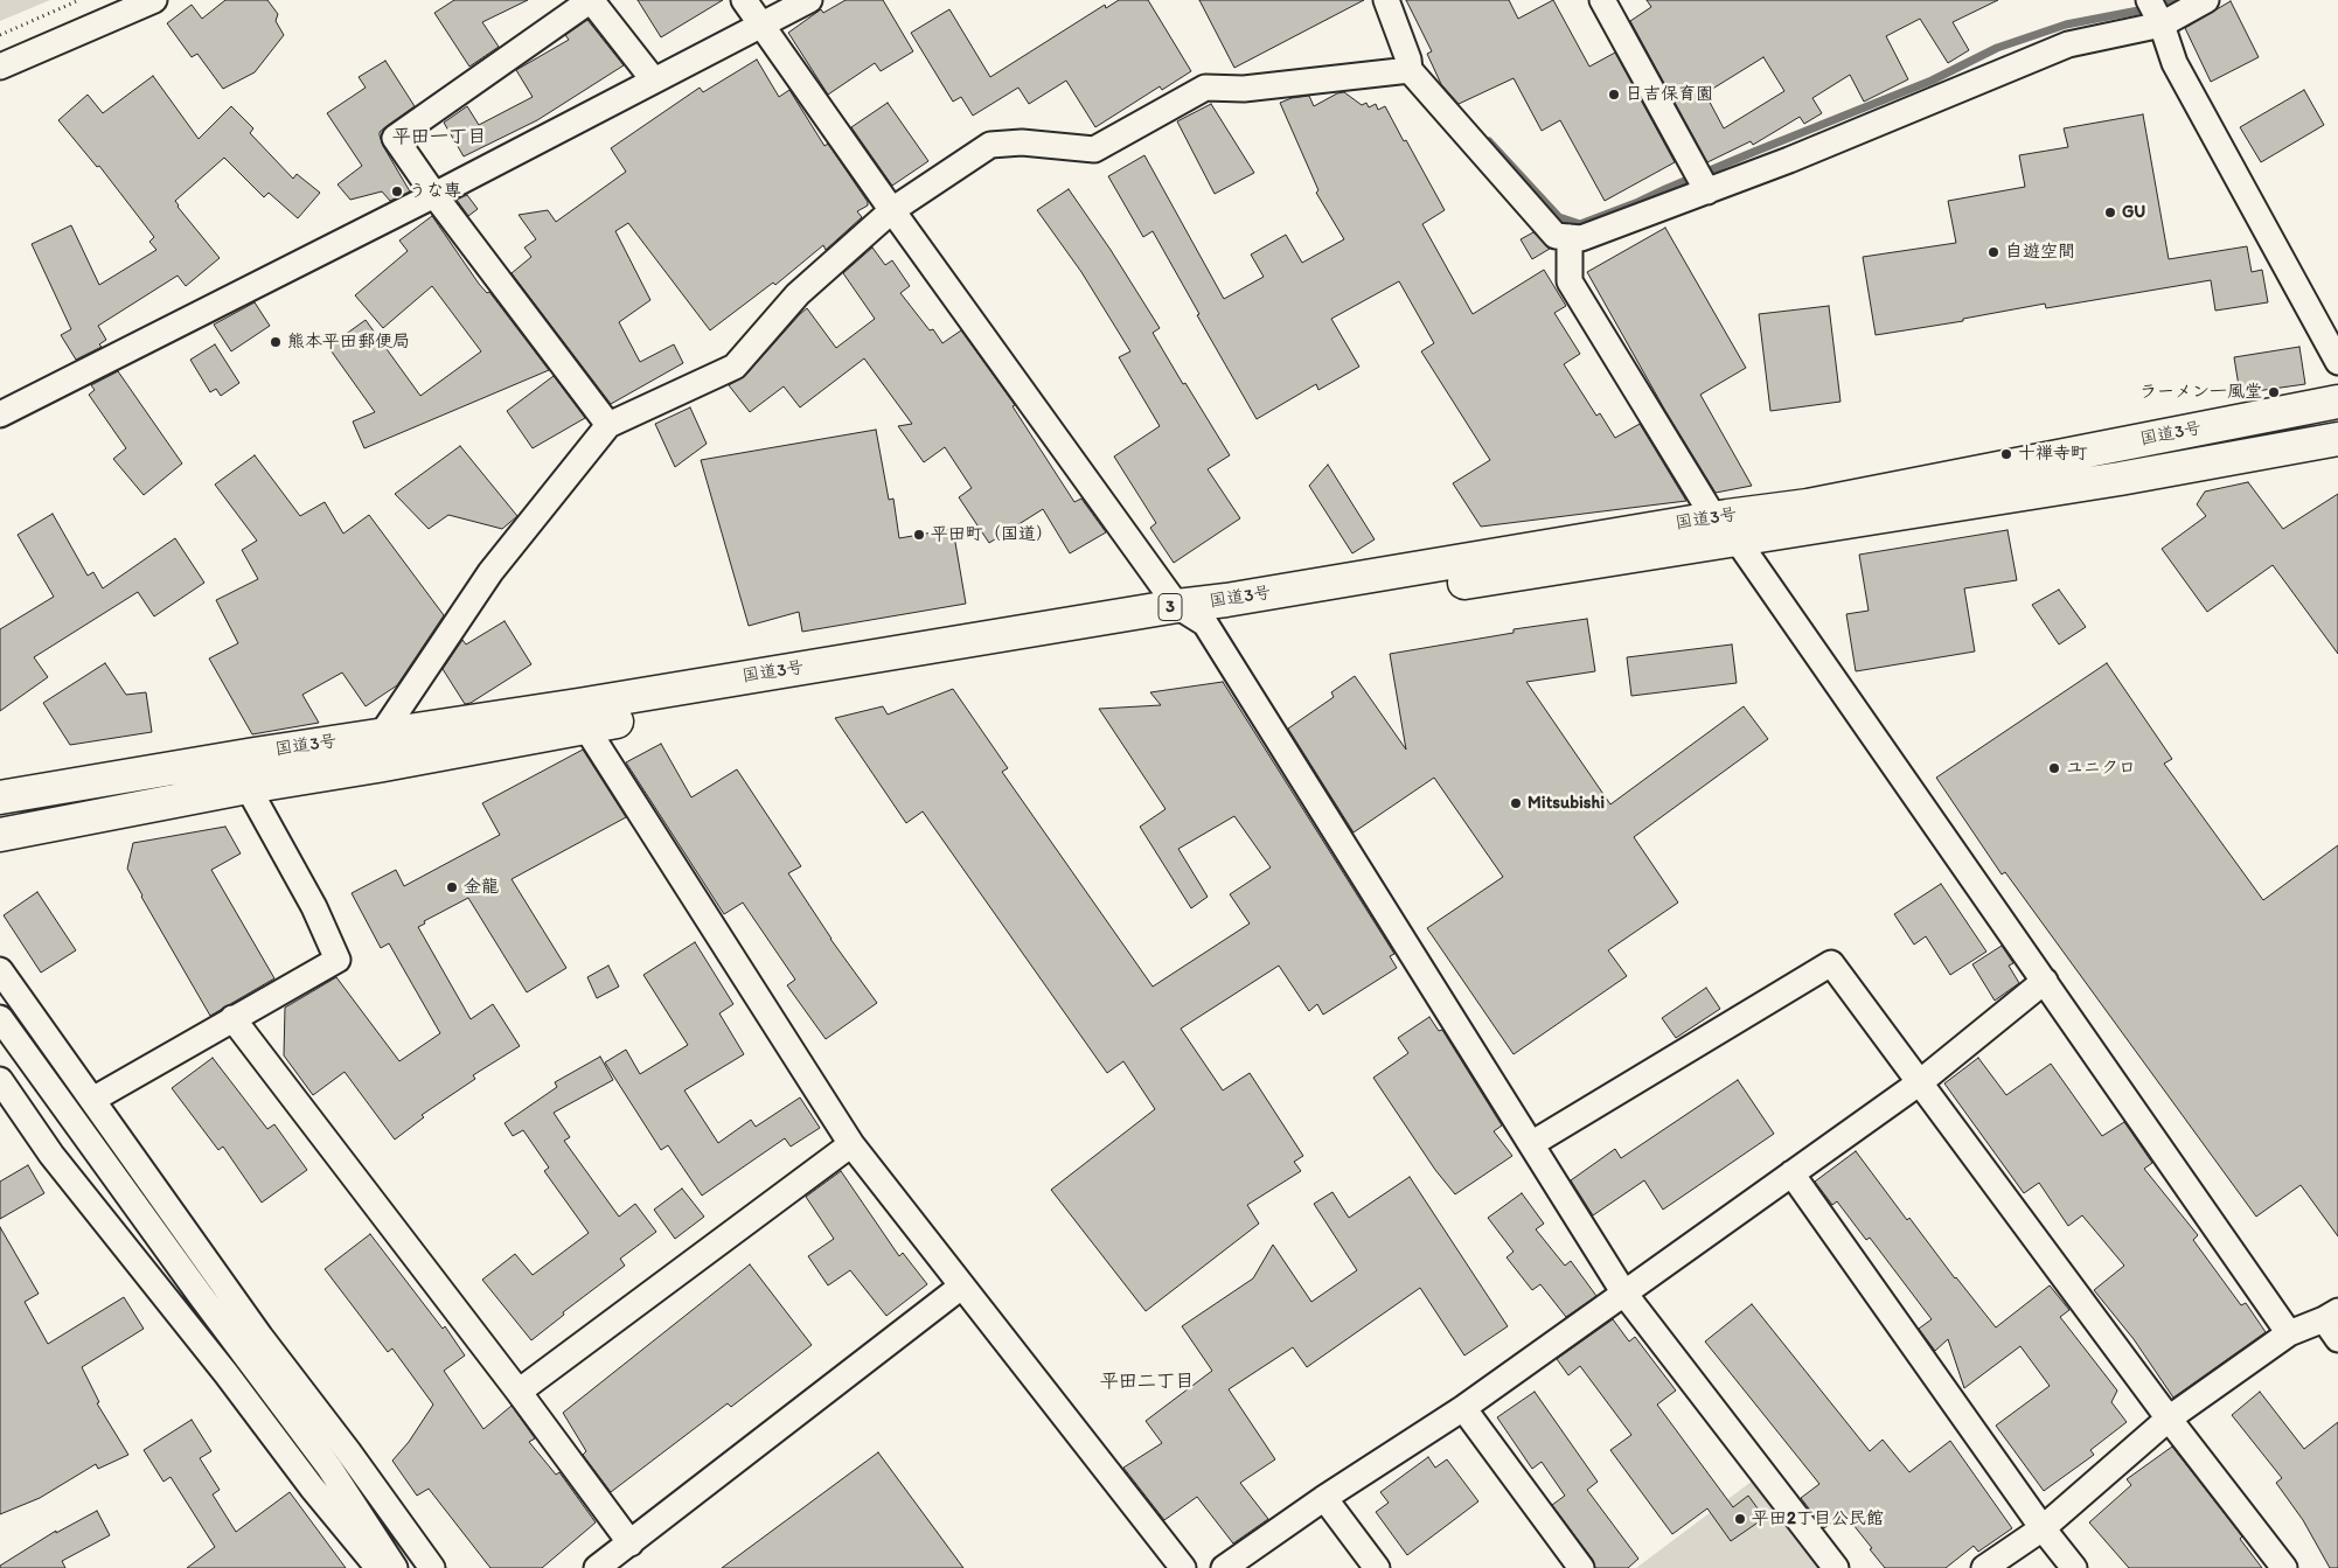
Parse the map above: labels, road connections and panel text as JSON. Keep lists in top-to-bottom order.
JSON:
{
  "streets": {
    "highway": ["国道3号", "3"]
  },
  "districts": ["平田一丁目", "平田二丁目"],
  "places": [
    "日吉保育園",
    "うな専",
    "GU",
    "自遊空間",
    "熊本平田郵便局",
    "ラーメン一風堂",
    "十禅寺町",
    "平田町（国道）",
    "ユニクロ",
    "Mitsubishi",
    "金龍",
    "平田2丁目公民館"
  ]
}
